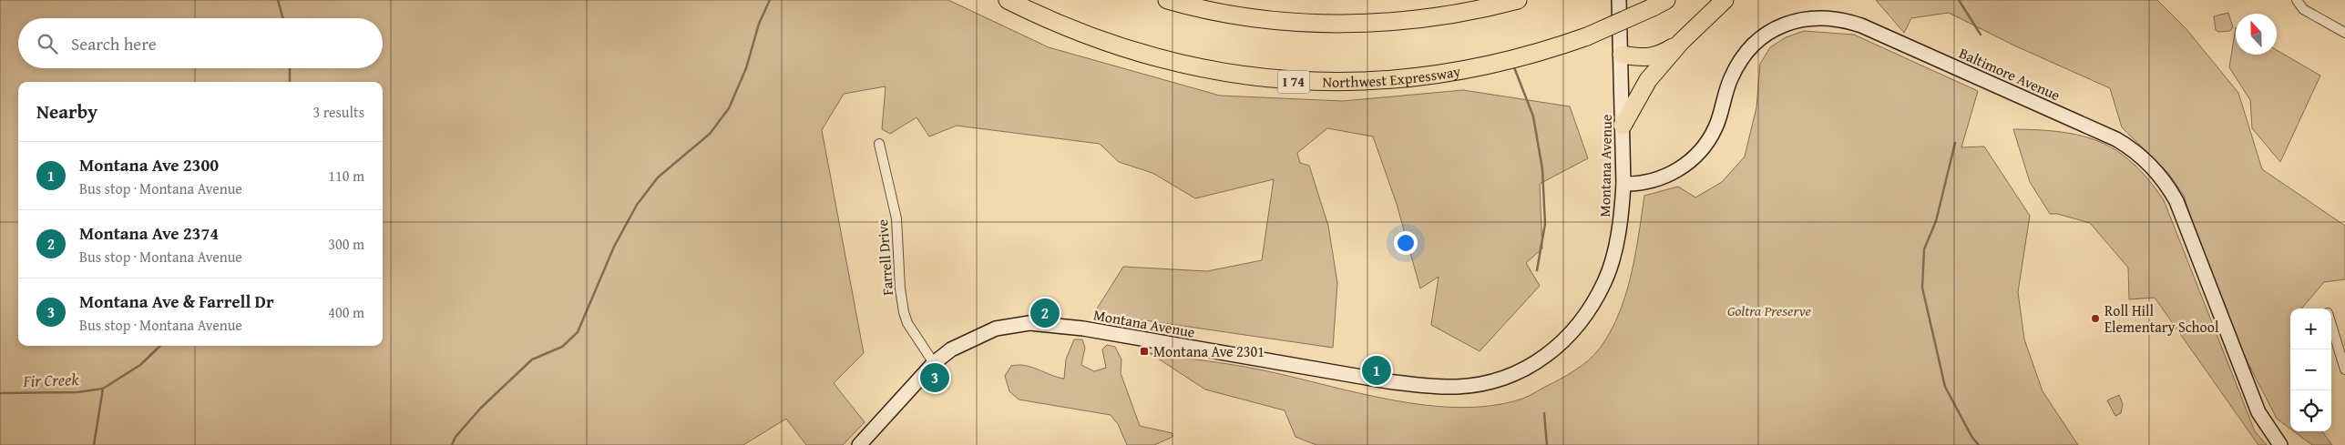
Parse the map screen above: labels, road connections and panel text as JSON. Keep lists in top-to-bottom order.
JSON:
{
  "streets": {
    "highway": ["Northwest Expressway", "I 74"],
    "street": ["Baltimore Avenue", "Montana Avenue", "Farrell Drive"]
  },
  "crossings": [
    ["Baltimore Avenue", "Montana Avenue"],
    ["Montana Avenue", "Farrell Drive"]
  ],
  "water": ["Fir Creek"],
  "parks": ["Goltra Preserve"],
  "places": {
    "other": ["Roll Hill Elementary School"],
    "transit": ["Montana Ave 2301"]
  },
  "north": "top",
  "page": {
    "search": "Search here",
    "heading": ["Nearby", "3 results"],
    "list": [
      {
        "mark": "1",
        "name": "Montana Ave 2300",
        "note": "Bus stop · Montana Avenue",
        "value": "110 m"
      },
      {
        "mark": "2",
        "name": "Montana Ave 2374",
        "note": "Bus stop · Montana Avenue",
        "value": "300 m"
      },
      {
        "mark": "3",
        "name": "Montana Ave & Farrell Dr",
        "note": "Bus stop · Montana Avenue",
        "value": "400 m"
      }
    ],
    "pins": ["2", "1", "3"],
    "map_buttons": ["+", "−"]
  }
}
